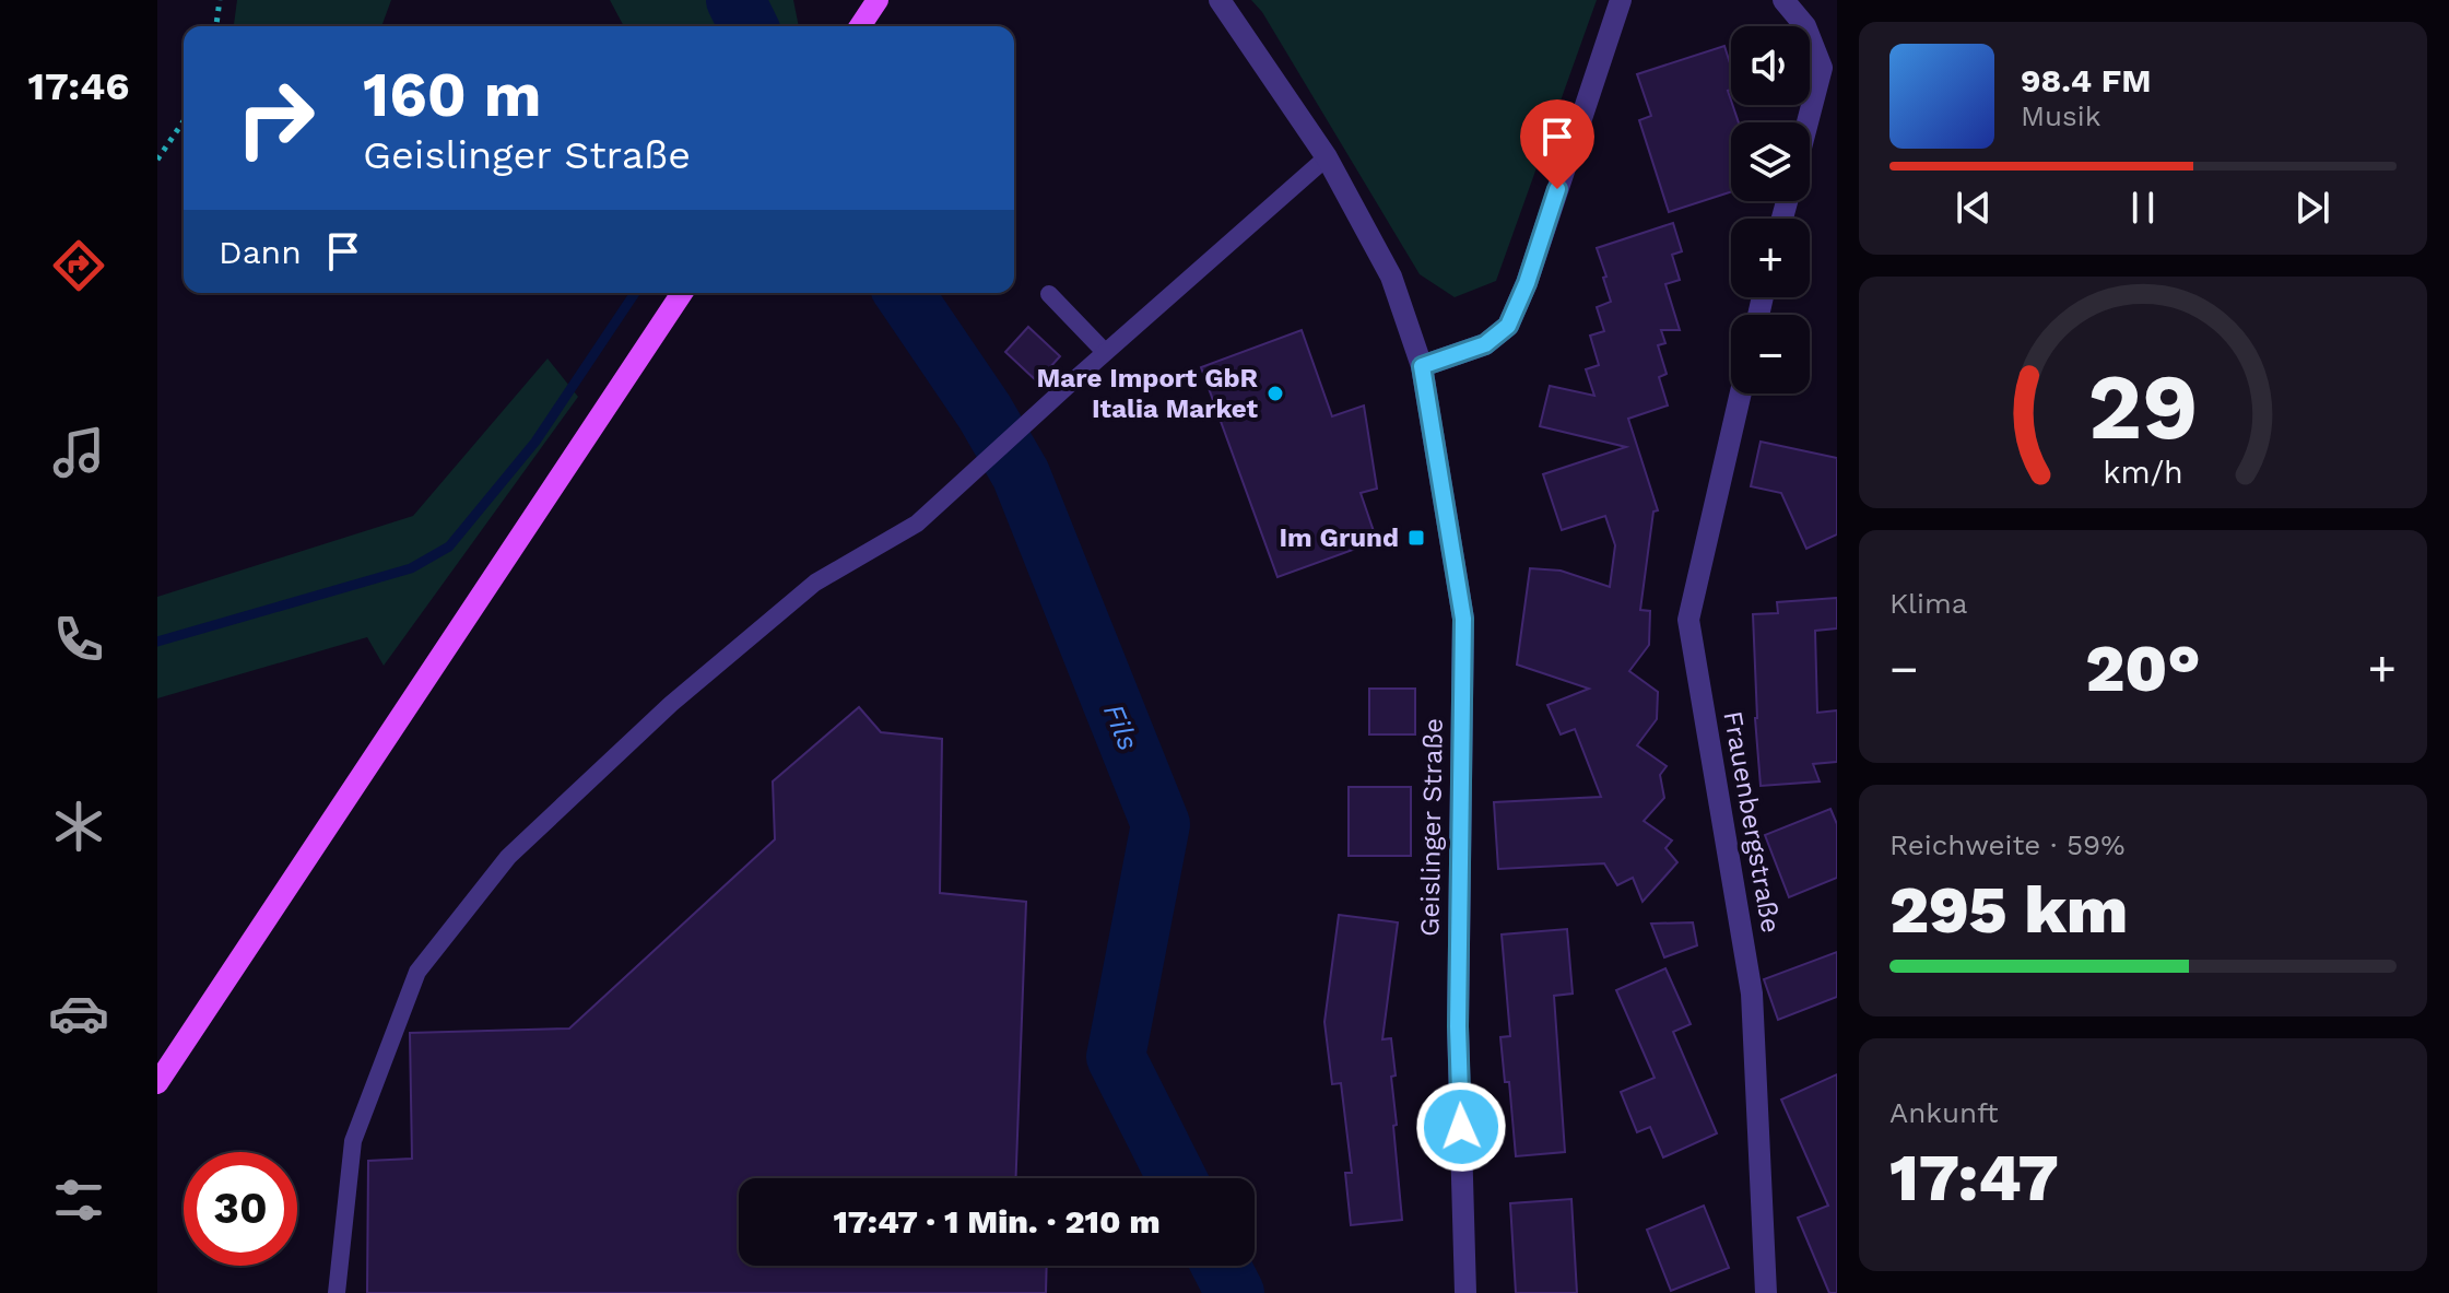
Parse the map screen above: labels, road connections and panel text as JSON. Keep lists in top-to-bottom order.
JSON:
{
  "streets": {
    "street": ["Frauenbergstraße", "Geislinger Straße"]
  },
  "water": ["Fils"],
  "places": {
    "other": ["Mare Import GbR Italia Market"],
    "transit": ["Im Grund"]
  },
  "page": {
    "tabs": "17:46",
    "map_buttons": ["+", "−"],
    "turn": ["160 m", "Geislinger Straße"],
    "song": ["98.4 FM", "Musik"],
    "then": "Dann",
    "tile": [
      "Klima",
      ["Reichweite · 59%", "295 km"],
      ["Ankunft", "17:47"]
    ],
    "heat": ["−", "20°", "+"],
    "limit": "30",
    "trip": "17:47 · 1 Min. · 210 m",
    "gauge": ["29", "km/h"]
  }
}
